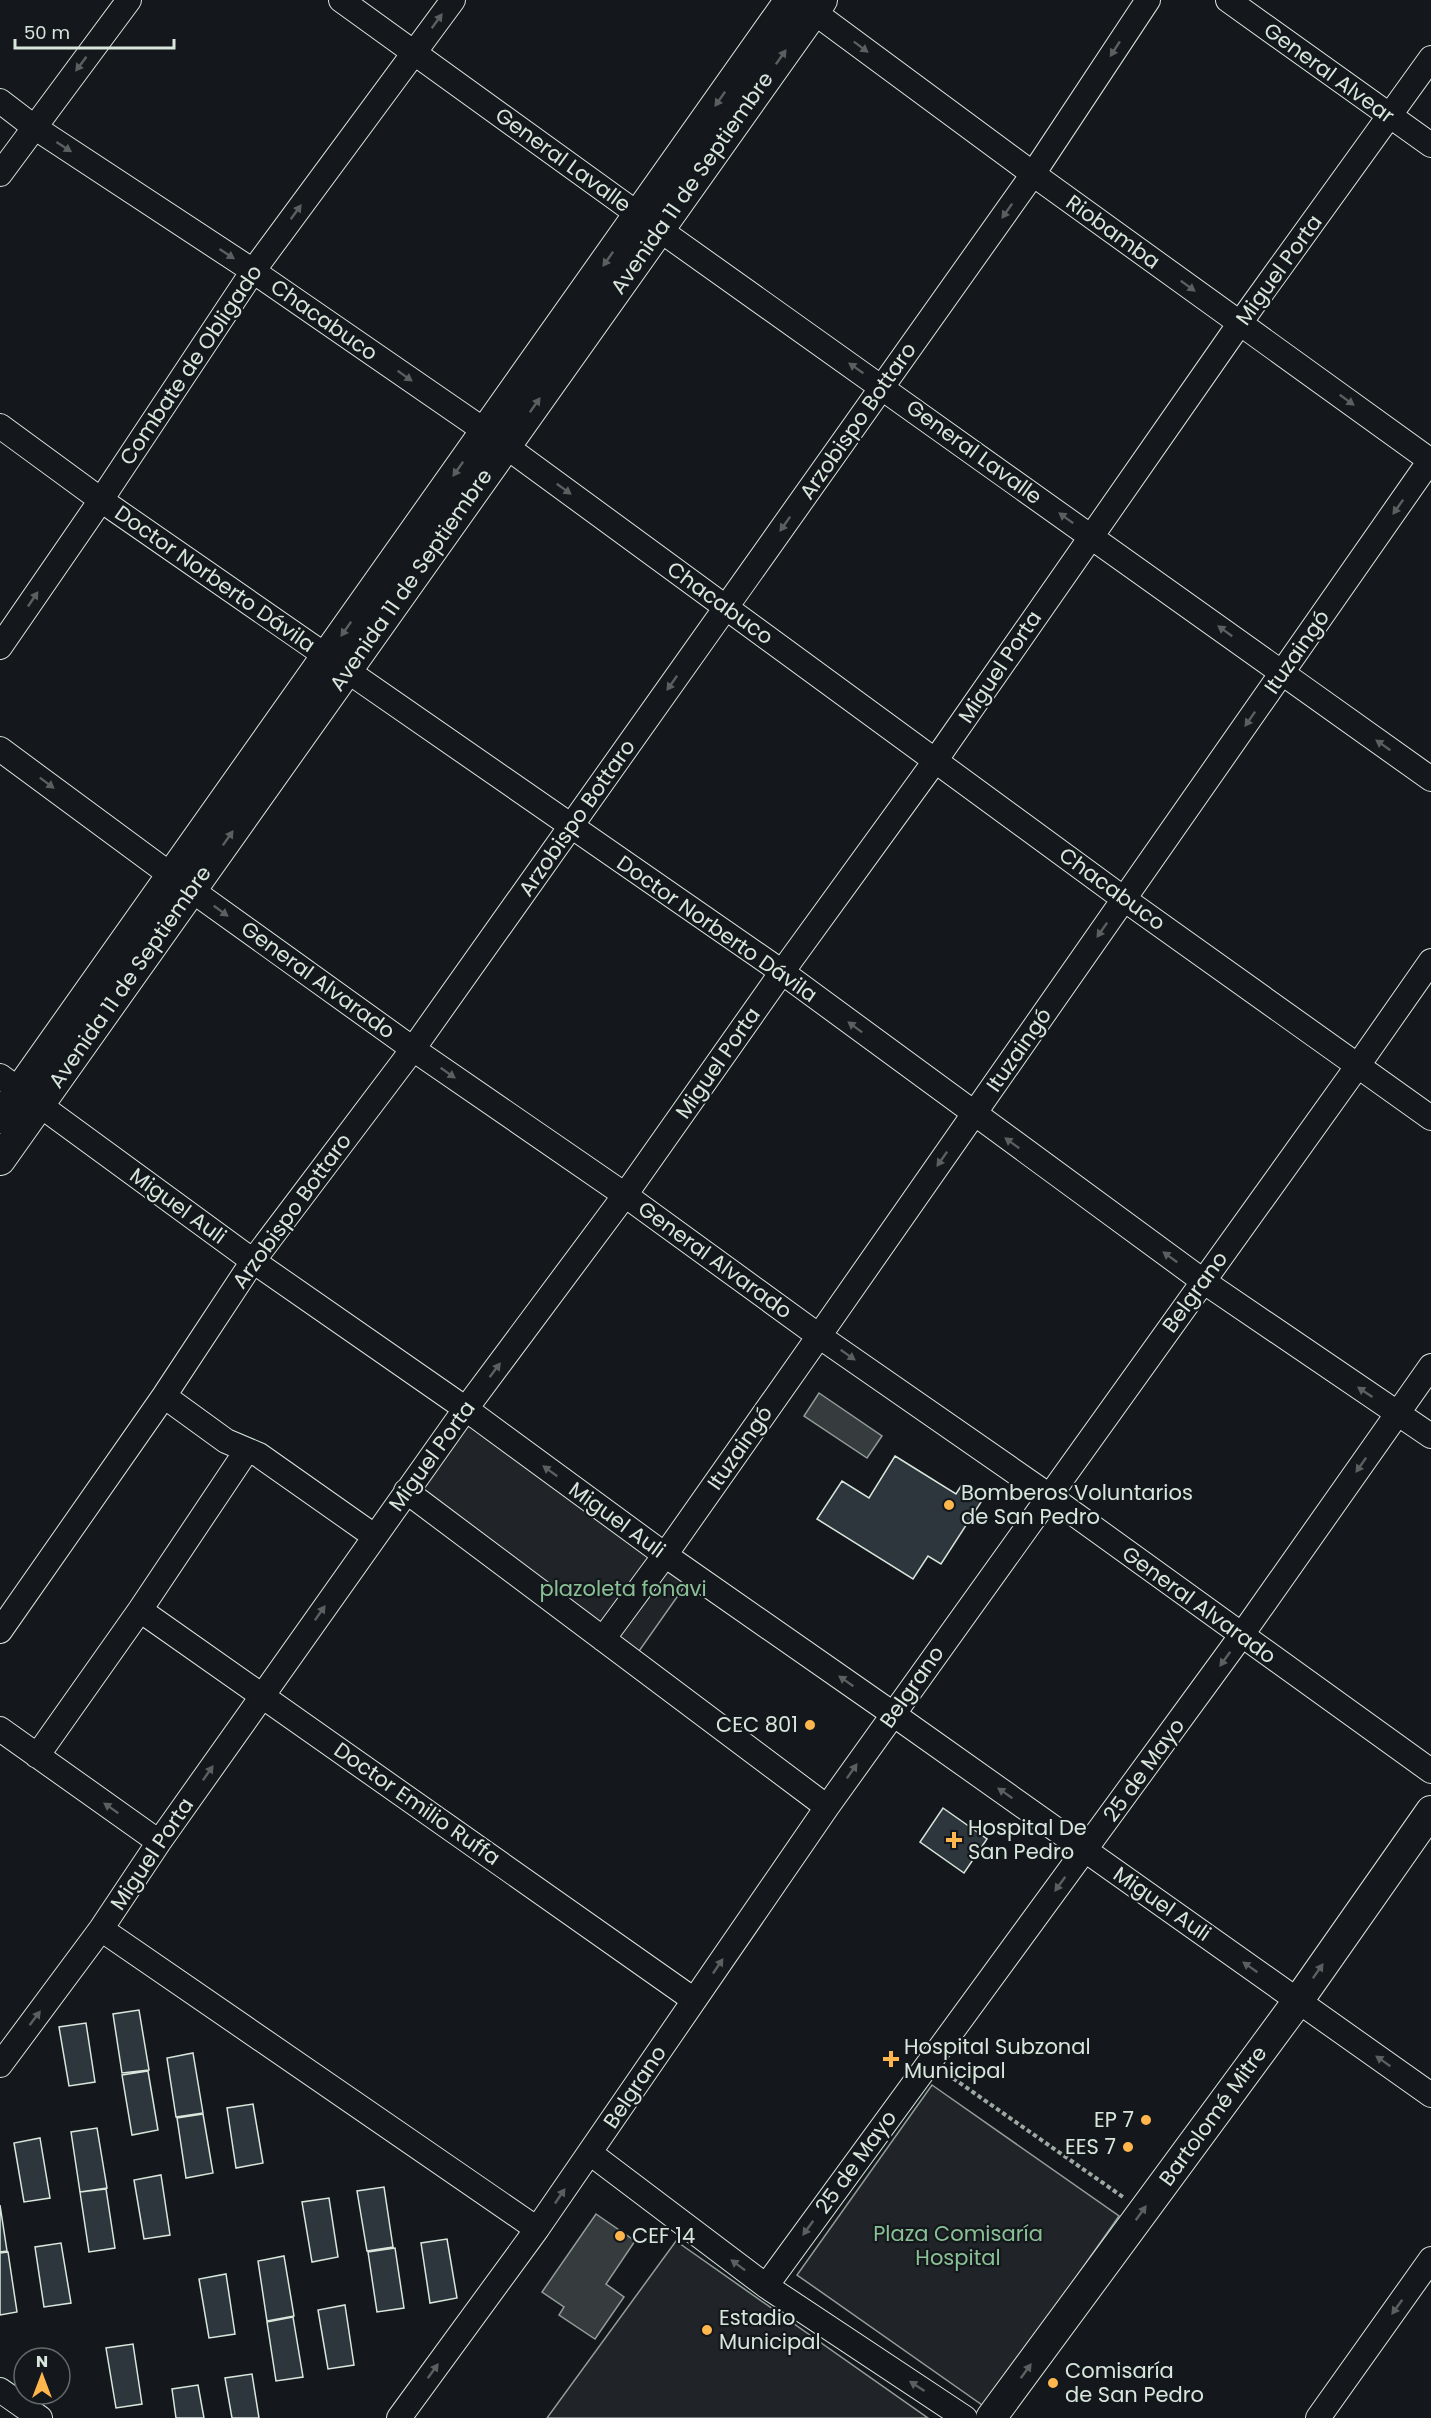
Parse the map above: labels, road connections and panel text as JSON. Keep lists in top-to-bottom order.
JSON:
{
  "streets": {
    "main road": ["Avenida 11 de Septiembre", "Bartolomé Mitre"],
    "street": [
      "General Alvear",
      "General Lavalle",
      "Riobamba",
      "Miguel Porta",
      "Chacabuco",
      "Combate de Obligado",
      "Arzobispo Bottaro",
      "Doctor Norberto Dávila",
      "Ituzaingó",
      "General Alvarado",
      "Miguel Auli",
      "Belgrano",
      "25 de Mayo",
      "Doctor Emilio Ruffa"
    ]
  },
  "crossings": [
    ["General Alvear", "Miguel Porta"],
    ["General Lavalle", "Avenida 11 de Septiembre"],
    ["General Lavalle", "Miguel Porta"],
    ["General Lavalle", "Combate de Obligado"],
    ["General Lavalle", "Arzobispo Bottaro"],
    ["General Lavalle", "Ituzaingó"],
    ["Avenida 11 de Septiembre", "Riobamba"],
    ["Avenida 11 de Septiembre", "Chacabuco"],
    ["Avenida 11 de Septiembre", "Doctor Norberto Dávila"],
    ["Avenida 11 de Septiembre", "General Alvarado"],
    ["Avenida 11 de Septiembre", "Miguel Auli"],
    ["Riobamba", "Miguel Porta"],
    ["Riobamba", "Arzobispo Bottaro"],
    ["Riobamba", "Ituzaingó"],
    ["Miguel Porta", "Chacabuco"],
    ["Miguel Porta", "Doctor Norberto Dávila"],
    ["Miguel Porta", "General Alvarado"],
    ["Miguel Porta", "Miguel Auli"],
    ["Miguel Porta", "Doctor Emilio Ruffa"],
    ["Chacabuco", "Combate de Obligado"],
    ["Chacabuco", "Arzobispo Bottaro"],
    ["Chacabuco", "Ituzaingó"],
    ["Chacabuco", "Belgrano"],
    ["Combate de Obligado", "Doctor Norberto Dávila"],
    ["Arzobispo Bottaro", "Doctor Norberto Dávila"],
    ["Arzobispo Bottaro", "General Alvarado"],
    ["Arzobispo Bottaro", "Miguel Auli"],
    ["Doctor Norberto Dávila", "Ituzaingó"],
    ["Doctor Norberto Dávila", "Belgrano"],
    ["Doctor Norberto Dávila", "25 de Mayo"],
    ["Ituzaingó", "General Alvarado"],
    ["Ituzaingó", "Miguel Auli"],
    ["General Alvarado", "Belgrano"],
    ["General Alvarado", "25 de Mayo"],
    ["Miguel Auli", "Belgrano"],
    ["Miguel Auli", "25 de Mayo"],
    ["Miguel Auli", "Bartolomé Mitre"],
    ["Belgrano", "Doctor Emilio Ruffa"]
  ],
  "one_way": [
    "General Lavalle",
    "Riobamba",
    "Chacabuco",
    "Combate de Obligado",
    "Arzobispo Bottaro",
    "Doctor Norberto Dávila",
    "Ituzaingó",
    "General Alvarado",
    "Belgrano",
    "25 de Mayo",
    "Bartolomé Mitre"
  ],
  "parks": ["plazoleta fonavi", "Plaza Comisaría Hospital"],
  "places": {
    "other": [
      "Bomberos Voluntarios de San Pedro",
      "CEC 801",
      "EP 7",
      "EES 7",
      "CEF 14",
      "Estadio Municipal",
      "Comisaría de San Pedro"
    ],
    "health": ["Hospital De San Pedro", "Hospital Subzonal Municipal"]
  },
  "scale_bar": "50 m",
  "north": "top"
}
